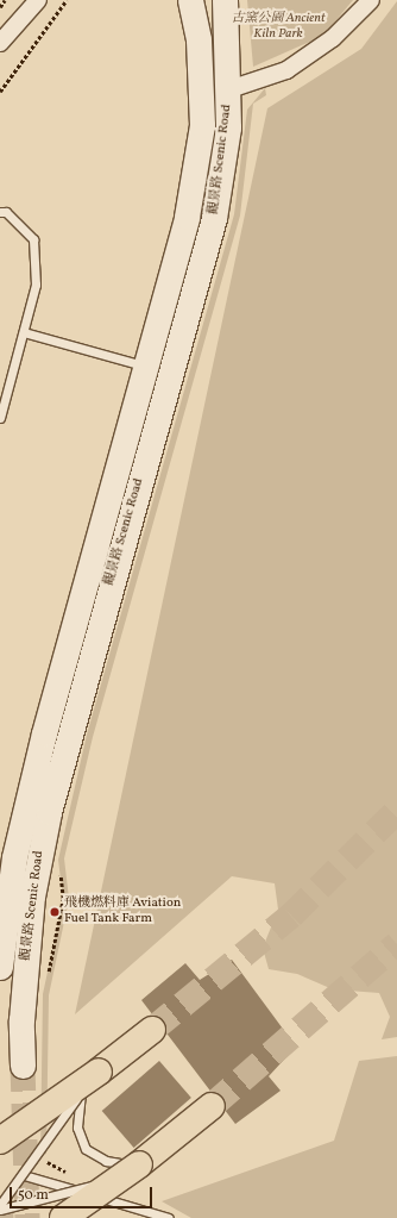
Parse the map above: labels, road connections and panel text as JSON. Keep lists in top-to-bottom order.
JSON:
{
  "streets": {
    "main road": ["觀景路 Scenic Road"]
  },
  "parks": ["古窯公園 Ancient Kiln Park"],
  "places": ["飛機燃料庫 Aviation Fuel Tank Farm"],
  "scale_bar": "50 m"
}
